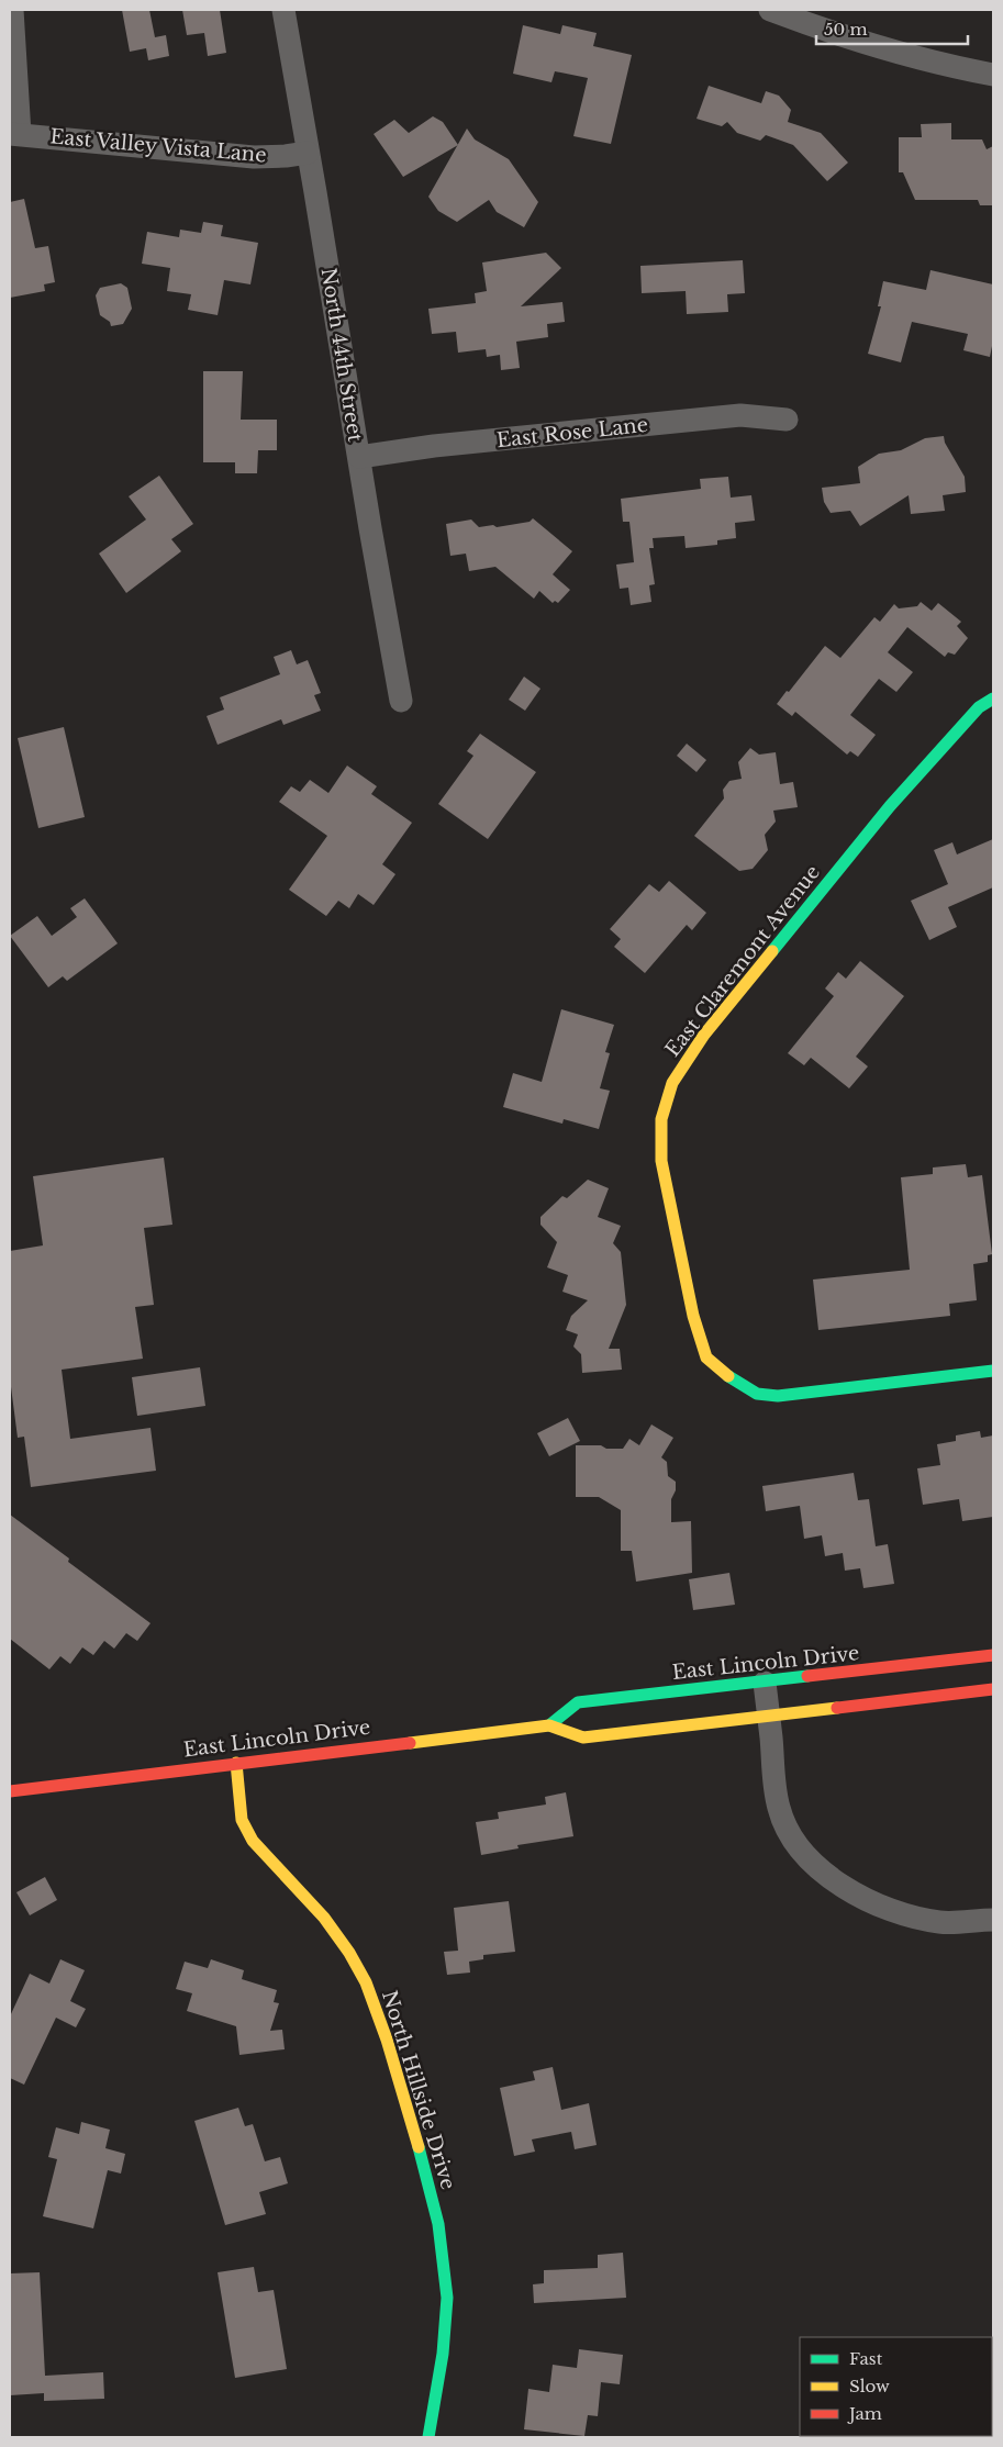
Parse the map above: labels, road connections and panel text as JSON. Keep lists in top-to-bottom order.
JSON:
{
  "streets": {
    "street": [
      "East Valley Vista Lane",
      "North 44th Street",
      "East Rose Lane",
      "East Claremont Avenue",
      "East Lincoln Drive",
      "North Hillside Drive"
    ]
  },
  "crossings": [
    ["East Valley Vista Lane", "North 44th Street"],
    ["North 44th Street", "East Rose Lane"],
    ["East Lincoln Drive", "North Hillside Drive"]
  ],
  "legend": ["Fast", "Slow", "Jam"],
  "scale_bar": "50 m"
}
